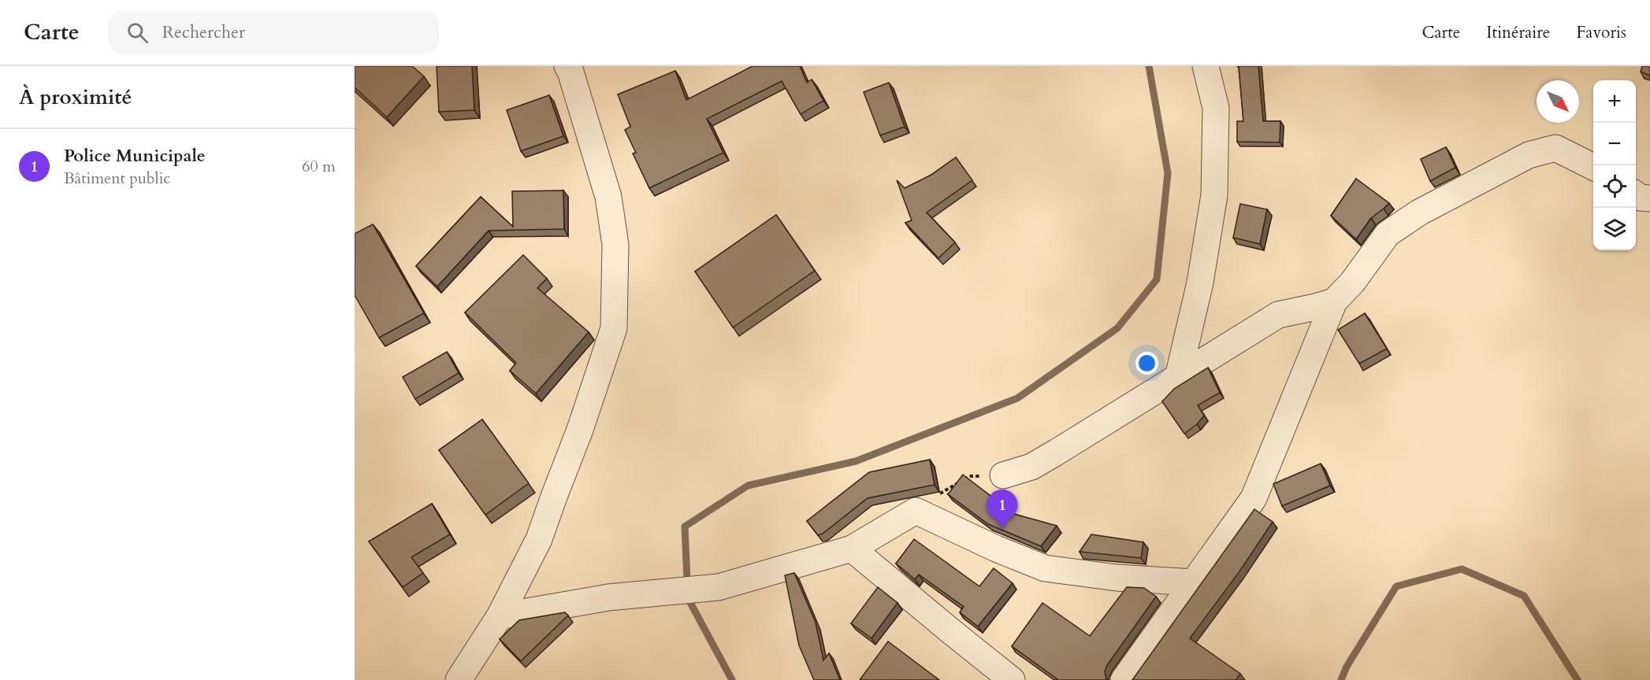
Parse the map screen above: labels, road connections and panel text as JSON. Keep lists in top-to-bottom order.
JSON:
{
  "north": "bottom right",
  "page": {
    "header": "Carte",
    "search": "Rechercher",
    "nav": ["Carte", "Itinéraire", "Favoris"],
    "heading": "À proximité",
    "map_buttons": ["+", "−"],
    "list": [
      {
        "mark": "1",
        "name": "Police Municipale",
        "note": "Bâtiment public",
        "value": "60 m"
      }
    ],
    "pins": "1"
  }
}
